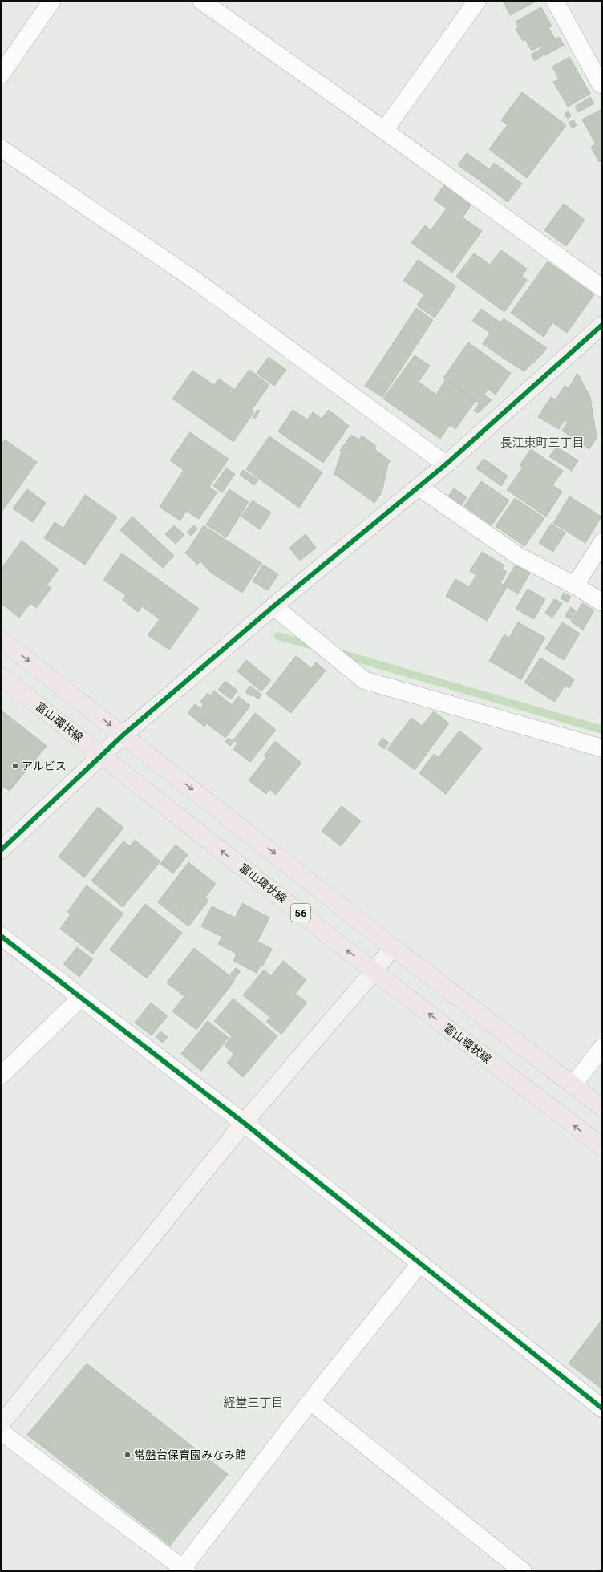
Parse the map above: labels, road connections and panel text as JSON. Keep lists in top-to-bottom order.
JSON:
{
  "streets": {
    "main road": ["富山環状線", "56"]
  },
  "districts": ["長江東町三丁目", "経堂三丁目"],
  "places": ["アルビス", "常盤台保育園みなみ館"]
}
